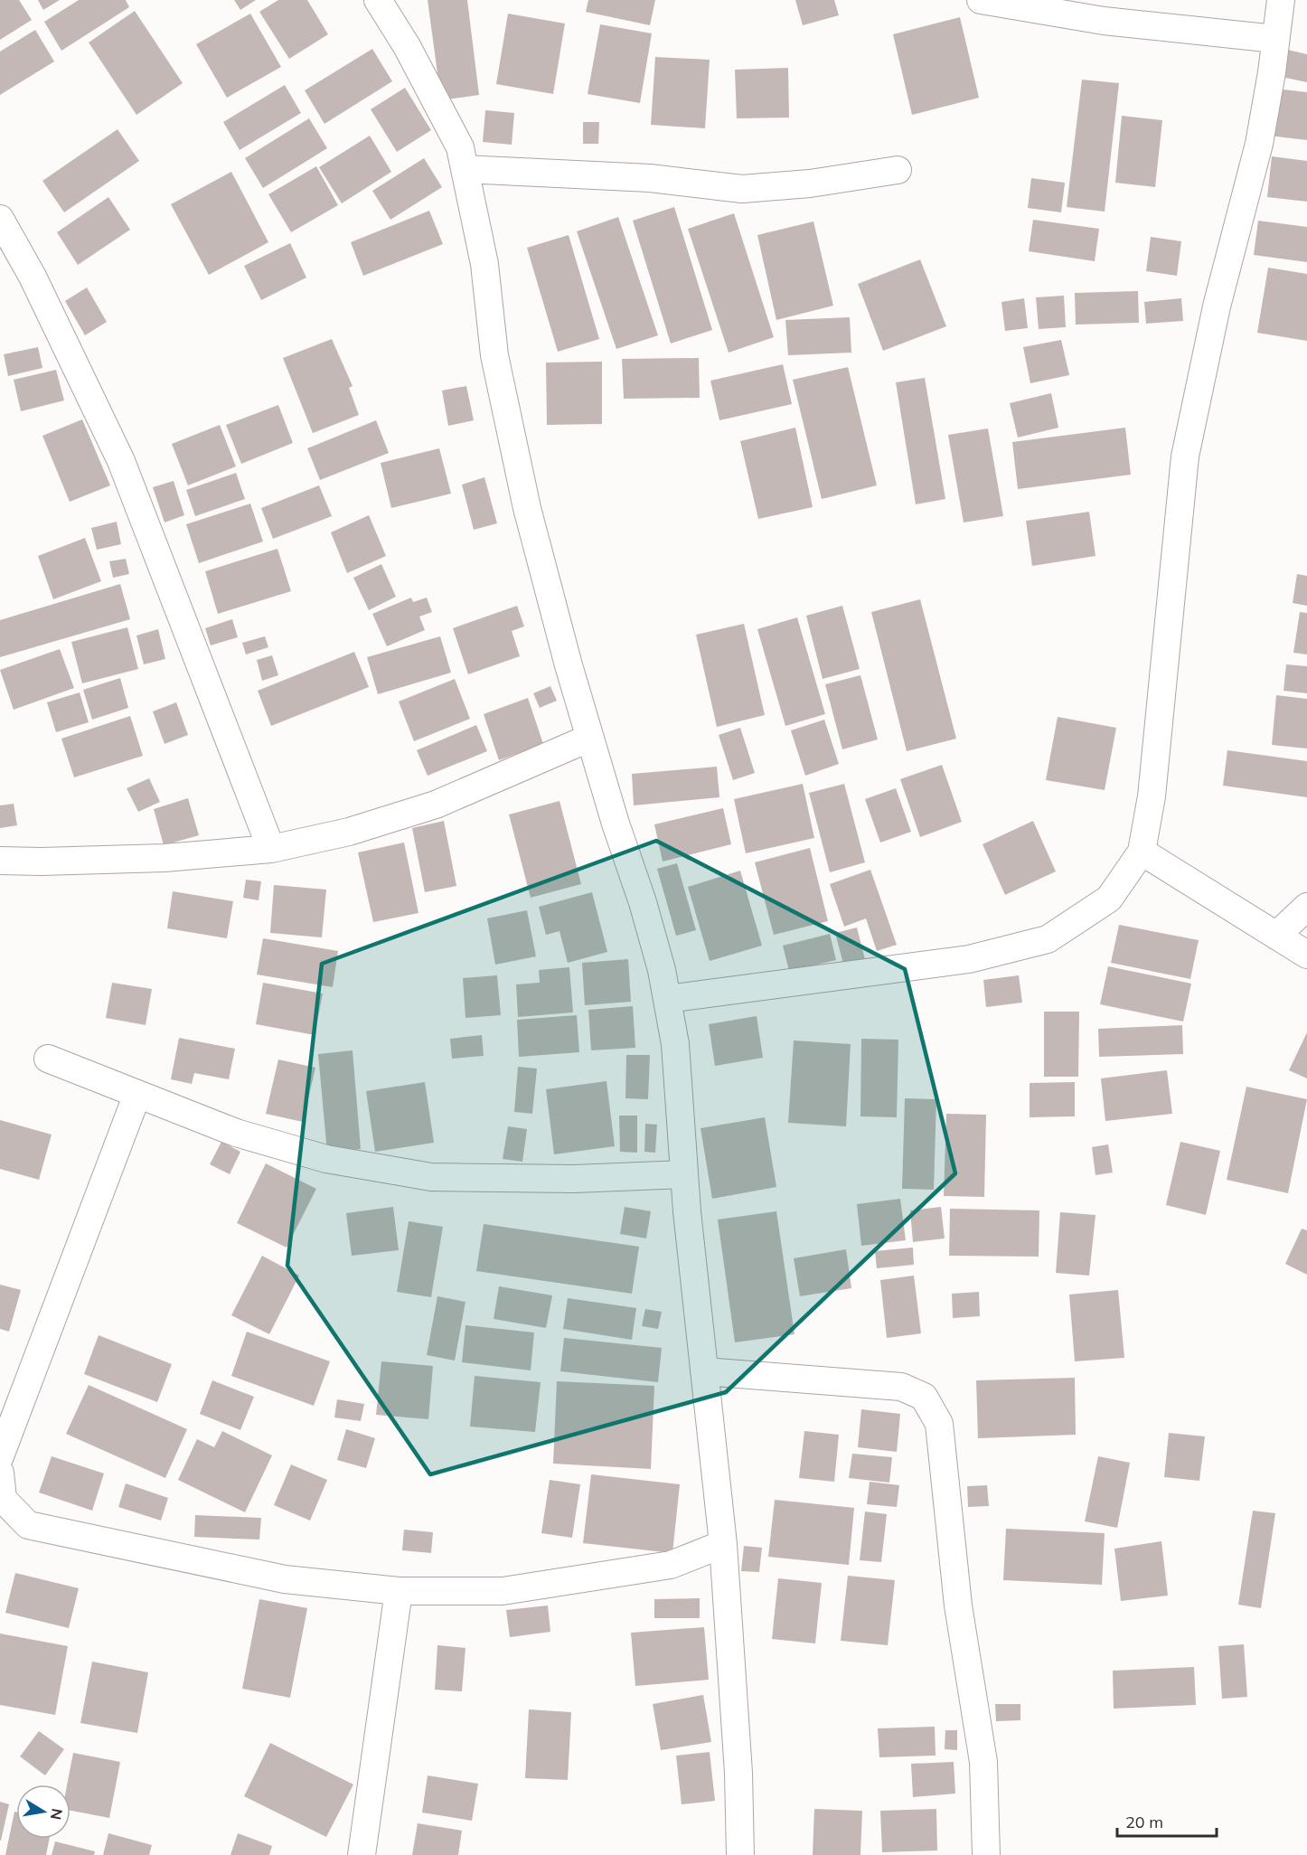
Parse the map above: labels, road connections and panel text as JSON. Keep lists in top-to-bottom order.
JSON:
{
  "scale_bar": "20 m",
  "north": "right"
}
